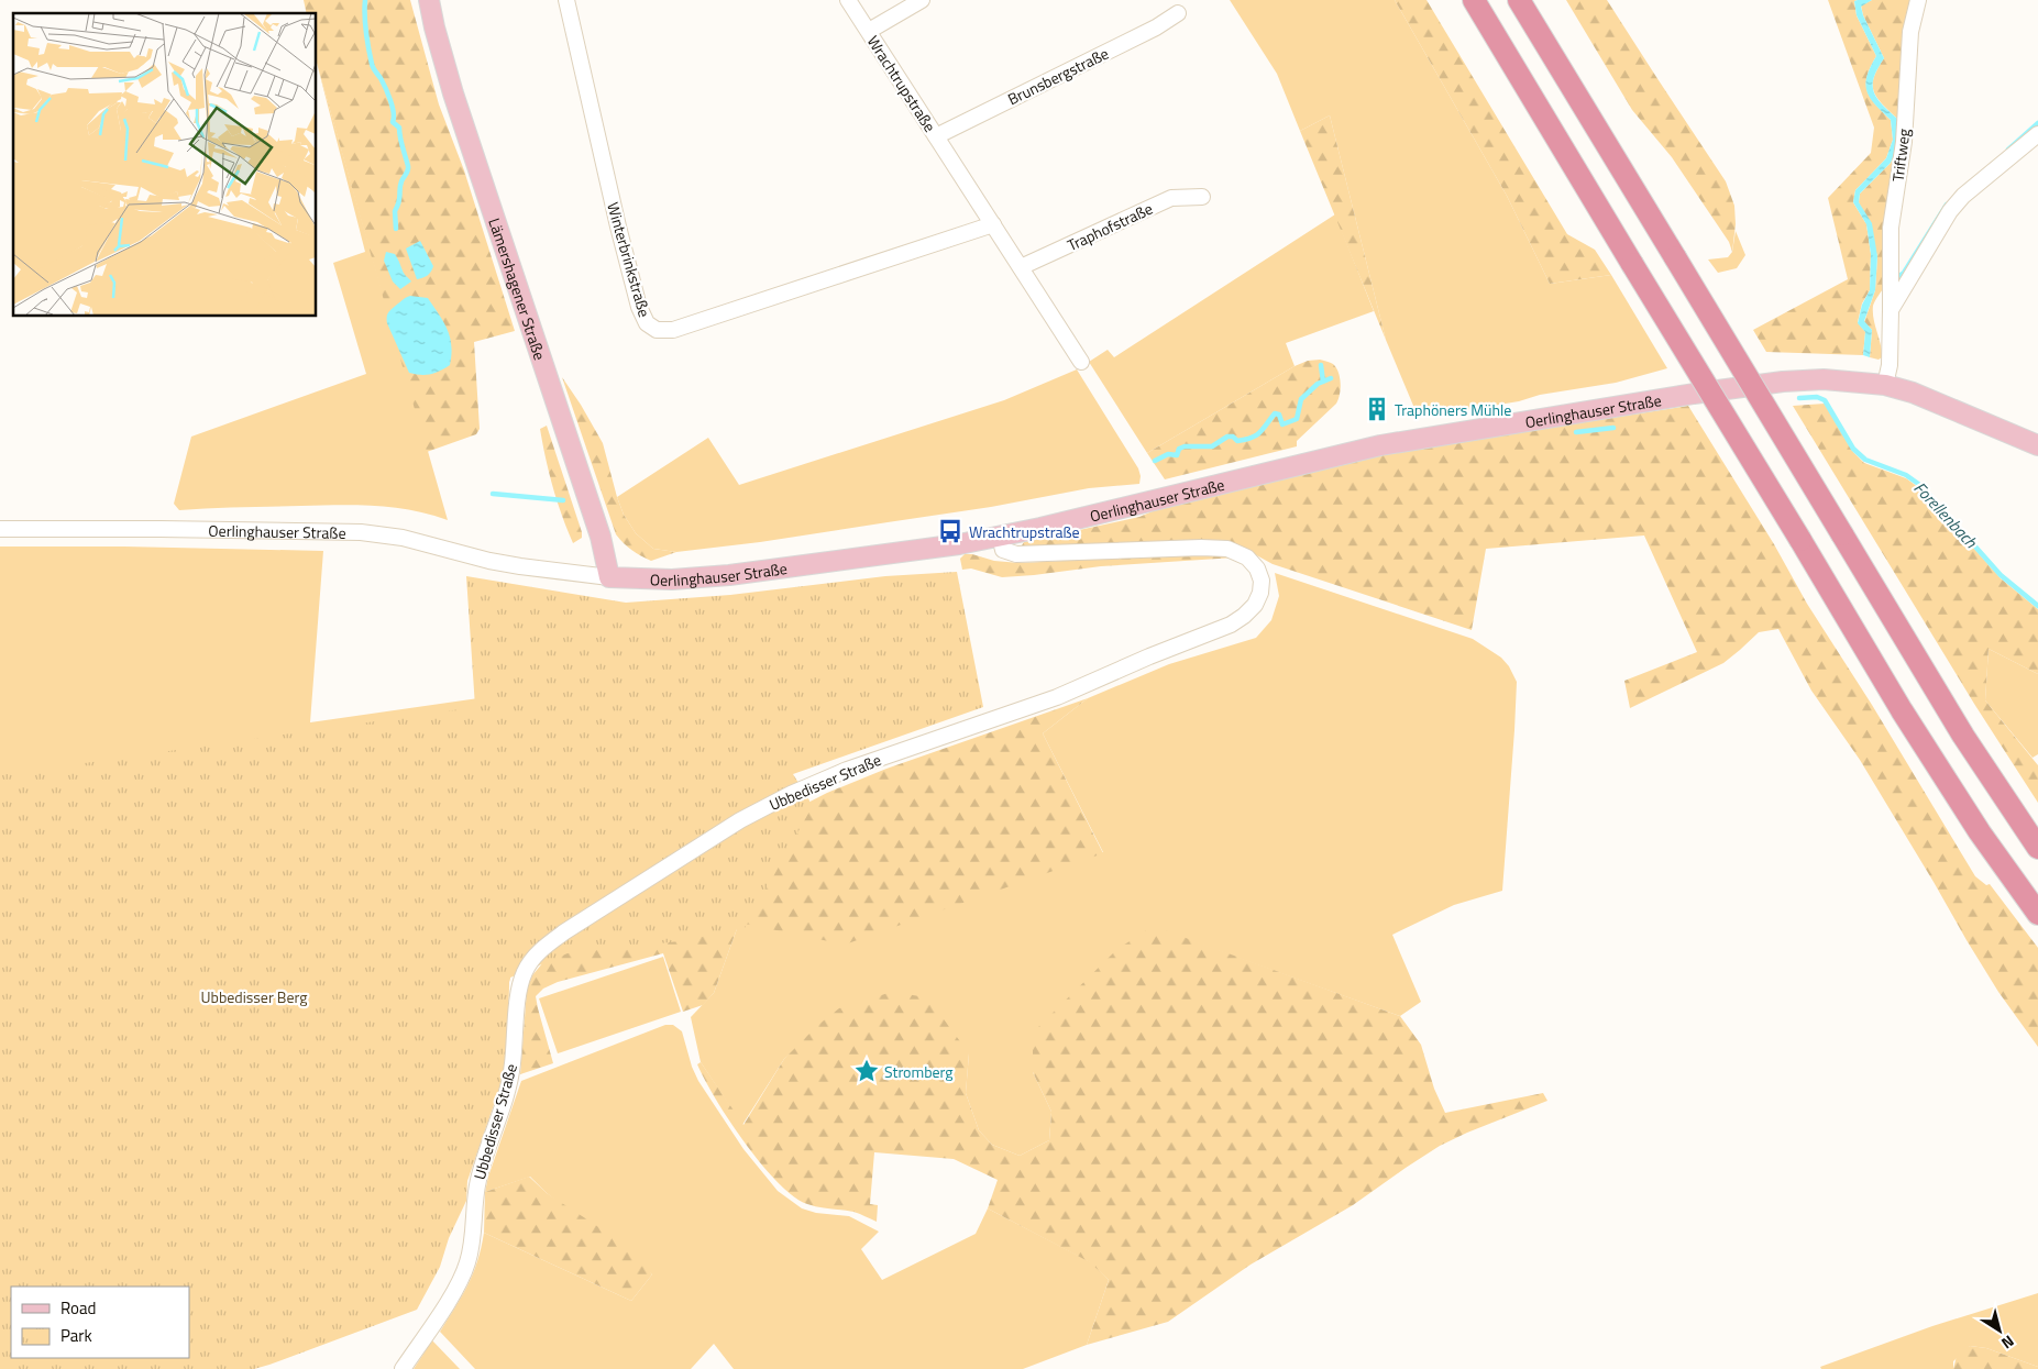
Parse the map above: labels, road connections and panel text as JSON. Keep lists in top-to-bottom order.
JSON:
{
  "streets": {
    "main road": ["Lämershagener Straße", "Oerlinghauser Straße"],
    "street": [
      "Brunsbergstraße",
      "Wrachtrupstraße",
      "Triftweg",
      "Traphofstraße",
      "Winterbrinkstraße",
      "Ubbedisser Straße"
    ]
  },
  "crossings": [
    ["Brunsbergstraße", "Wrachtrupstraße"],
    ["Wrachtrupstraße", "Traphofstraße"],
    ["Wrachtrupstraße", "Winterbrinkstraße"],
    ["Triftweg", "Oerlinghauser Straße"],
    ["Lämershagener Straße", "Oerlinghauser Straße"],
    ["Oerlinghauser Straße", "Ubbedisser Straße"]
  ],
  "water": ["Forellenbach"],
  "parks": ["Ubbedisser Berg"],
  "places": {
    "building": ["Traphöners Mühle"],
    "bus stop": ["Wrachtrupstraße"],
    "place": ["Stromberg"]
  },
  "legend": ["Road", "Park"],
  "north": "bottom right"
}
